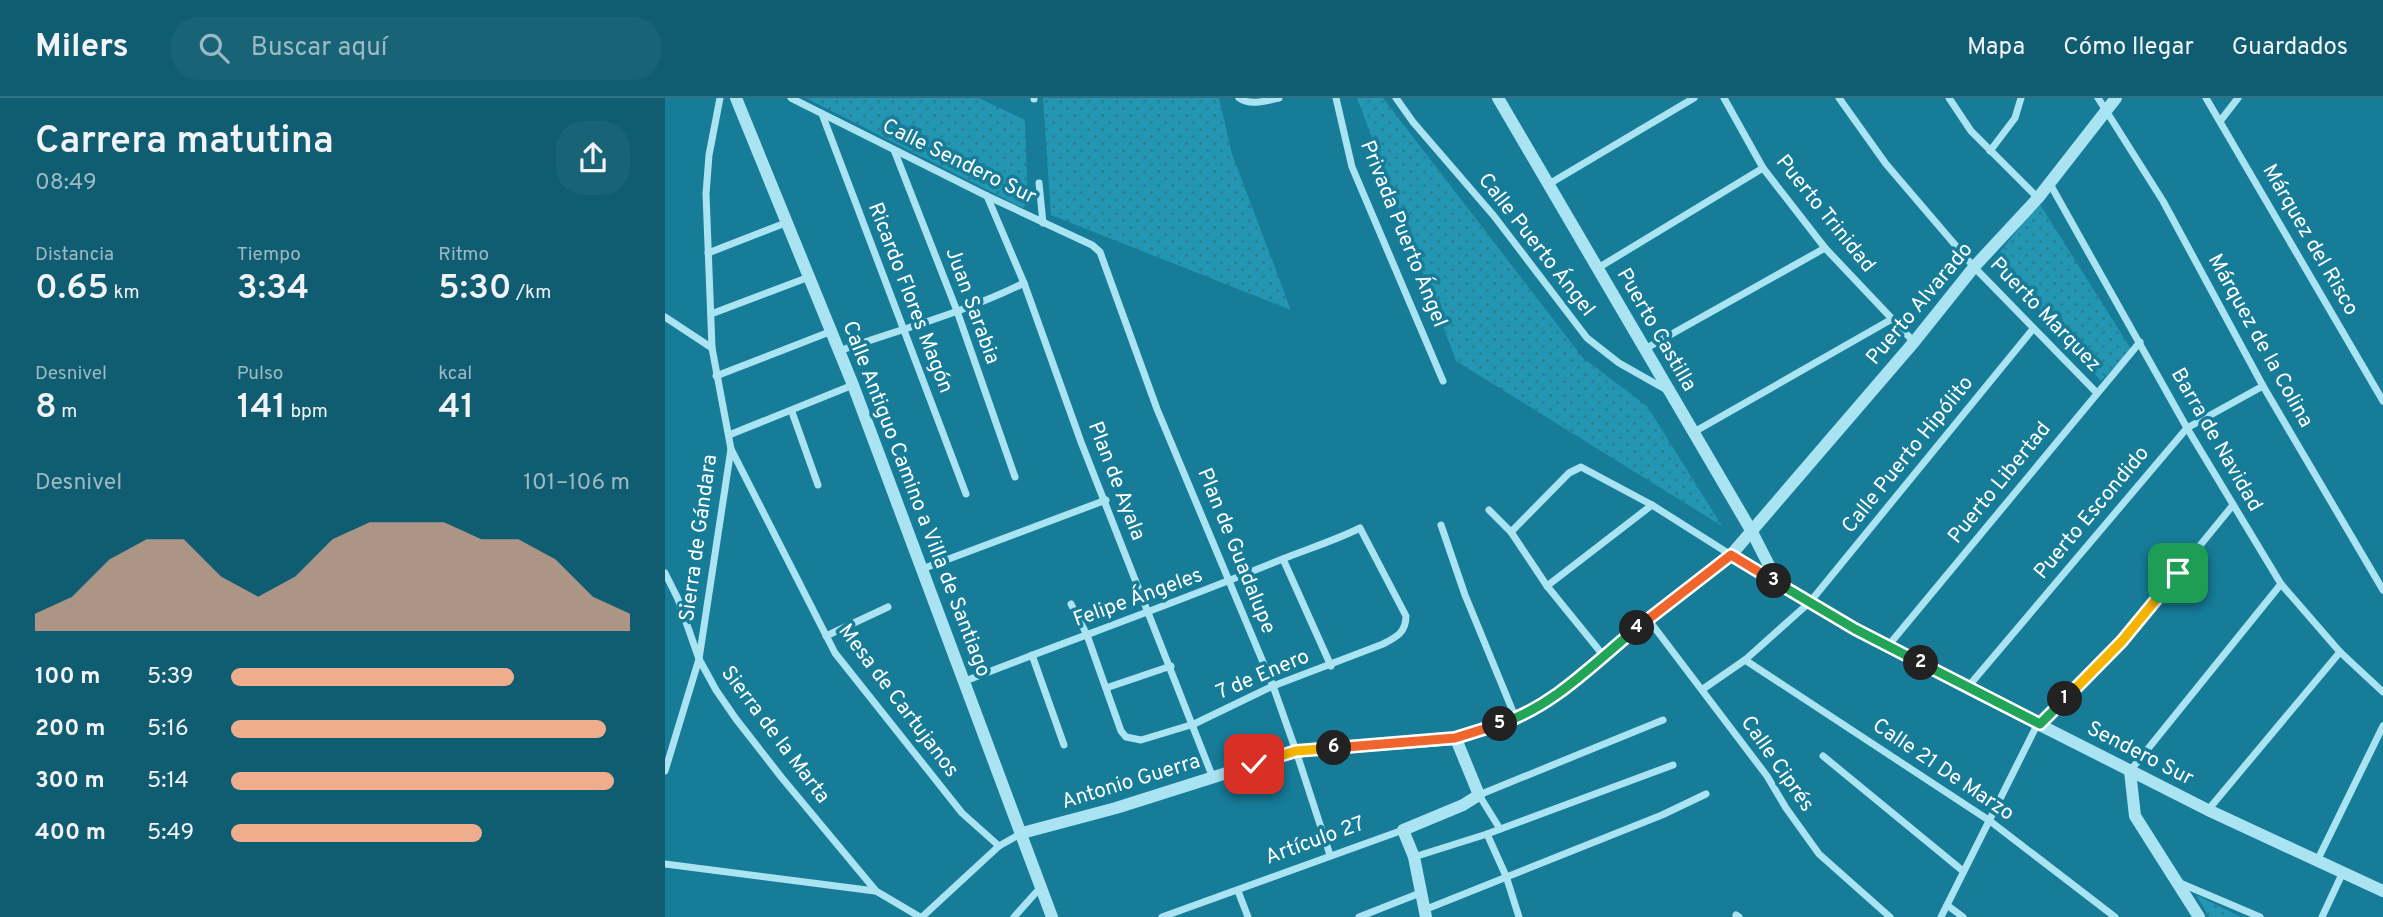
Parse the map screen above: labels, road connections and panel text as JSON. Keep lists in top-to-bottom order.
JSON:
{
  "streets": {
    "street": [
      "Calle Sendero Sur",
      "Puerto Trinidad",
      "Privada Puerto Ángel",
      "Márquez del Risco",
      "Calle Puerto Ángel",
      "Ricardo Flores Magón",
      "Puerto Alvarado",
      "Juan Sarabia",
      "Puerto Marquez",
      "Puerto Castilla",
      "Márquez de la Colina",
      "Barra de Navidad",
      "Calle Puerto Hipólito",
      "Plan de Ayala",
      "Puerto Libertad",
      "Calle Antiguo Camino a Villa de Santiago",
      "Puerto Escondido",
      "Sierra de Gándara",
      "Plan de Guadalupe",
      "Felipe Ángeles",
      "7 de Enero",
      "Mesa de Cartujanos",
      "Sierra de la Marta",
      "Sendero Sur",
      "Calle Ciprés",
      "Calle 21 De Marzo",
      "Antonio Guerra",
      "Artículo 27"
    ]
  },
  "crossings": [
    ["Calle Sendero Sur", "Ricardo Flores Magón"],
    ["Calle Sendero Sur", "Juan Sarabia"],
    ["Calle Sendero Sur", "Plan de Ayala"],
    ["Calle Sendero Sur", "Plan de Guadalupe"],
    ["Puerto Trinidad", "Puerto Alvarado"],
    ["Calle Puerto Ángel", "Puerto Castilla"],
    ["Puerto Alvarado", "Puerto Marquez"],
    ["Puerto Alvarado", "Puerto Castilla"],
    ["Puerto Alvarado", "Márquez de la Colina"],
    ["Puerto Alvarado", "Barra de Navidad"],
    ["Puerto Alvarado", "Antonio Guerra"],
    ["Puerto Marquez", "Calle Puerto Hipólito"],
    ["Puerto Marquez", "Puerto Libertad"],
    ["Márquez de la Colina", "Puerto Escondido"],
    ["Barra de Navidad", "Puerto Libertad"],
    ["Barra de Navidad", "Puerto Escondido"],
    ["Calle Puerto Hipólito", "Sendero Sur"],
    ["Calle Puerto Hipólito", "Calle Ciprés"],
    ["Calle Puerto Hipólito", "Calle 21 De Marzo"],
    ["Plan de Ayala", "Felipe Ángeles"],
    ["Plan de Ayala", "7 de Enero"],
    ["Plan de Ayala", "Antonio Guerra"],
    ["Puerto Libertad", "Sendero Sur"],
    ["Calle Antiguo Camino a Villa de Santiago", "Felipe Ángeles"],
    ["Calle Antiguo Camino a Villa de Santiago", "Antonio Guerra"],
    ["Puerto Escondido", "Sendero Sur"],
    ["Sierra de Gándara", "Mesa de Cartujanos"],
    ["Sierra de Gándara", "Sierra de la Marta"],
    ["Plan de Guadalupe", "Felipe Ángeles"],
    ["Plan de Guadalupe", "7 de Enero"],
    ["Plan de Guadalupe", "Antonio Guerra"],
    ["Plan de Guadalupe", "Artículo 27"],
    ["Felipe Ángeles", "7 de Enero"],
    ["Mesa de Cartujanos", "Antonio Guerra"],
    ["Sierra de la Marta", "Antonio Guerra"],
    ["Calle Ciprés", "Antonio Guerra"]
  ],
  "page": {
    "header": "Milers",
    "search": "Buscar aquí",
    "nav": ["Mapa", "Cómo llegar", "Guardados"],
    "heading": ["Carrera matutina", "08:49"],
    "stats": [
      ["Distancia", "0.65 km"],
      ["Tiempo", "3:34"],
      ["Ritmo", "5:30 /km"],
      ["Desnivel", "8 m"],
      ["Pulso", "141 bpm"],
      ["kcal", "41"]
    ],
    "chart": ["Desnivel", "101–106 m"],
    "pins": [
      "3",
      "4",
      "2",
      "1",
      "5",
      "6"
    ],
    "list": [
      {
        "name": "100 m",
        "note": "5:39"
      },
      {
        "name": "200 m",
        "note": "5:16"
      },
      {
        "name": "300 m",
        "note": "5:14"
      },
      {
        "name": "400 m",
        "note": "5:49"
      }
    ]
  }
}
